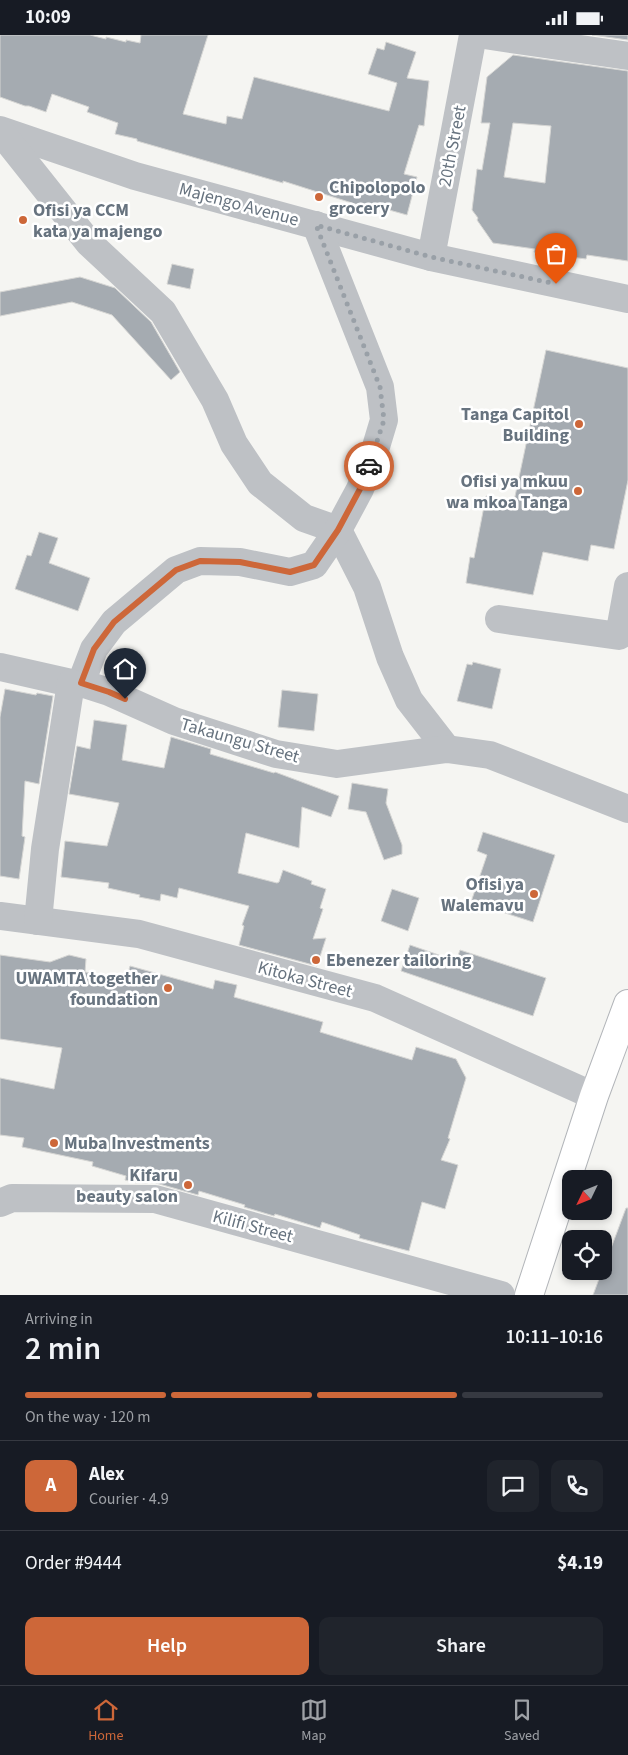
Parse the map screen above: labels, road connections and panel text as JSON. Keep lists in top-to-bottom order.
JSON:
{
  "streets": {
    "street": [
      "20th Street",
      "Majengo Avenue",
      "Takaungu Street",
      "Kitoka Street",
      "Kilifi Street"
    ]
  },
  "crossings": [
    ["20th Street", "Majengo Avenue"]
  ],
  "places": [
    "Chipolopolo grocery",
    "Ofisi ya CCM kata ya majengo",
    "Tanga Capitol Building",
    "Ofisi ya mkuu wa mkoa Tanga",
    "Ofisi ya Walemavu",
    "Ebenezer tailoring",
    "UWAMTA together foundation",
    "Muba Investments",
    "Kifaru beauty salon"
  ],
  "north": "bottom left",
  "page": {
    "status": "10:09",
    "heading": ["2 min", "Arriving in", "10:11–10:16"],
    "panel": [
      "Alex",
      "Courier · 4.9",
      "Order #9444",
      "$4.19"
    ],
    "bar": "On the way · 120 m",
    "round": "A",
    "buttons": ["Help", "Share"],
    "tabs": ["Home", "Map", "Saved"]
  }
}
